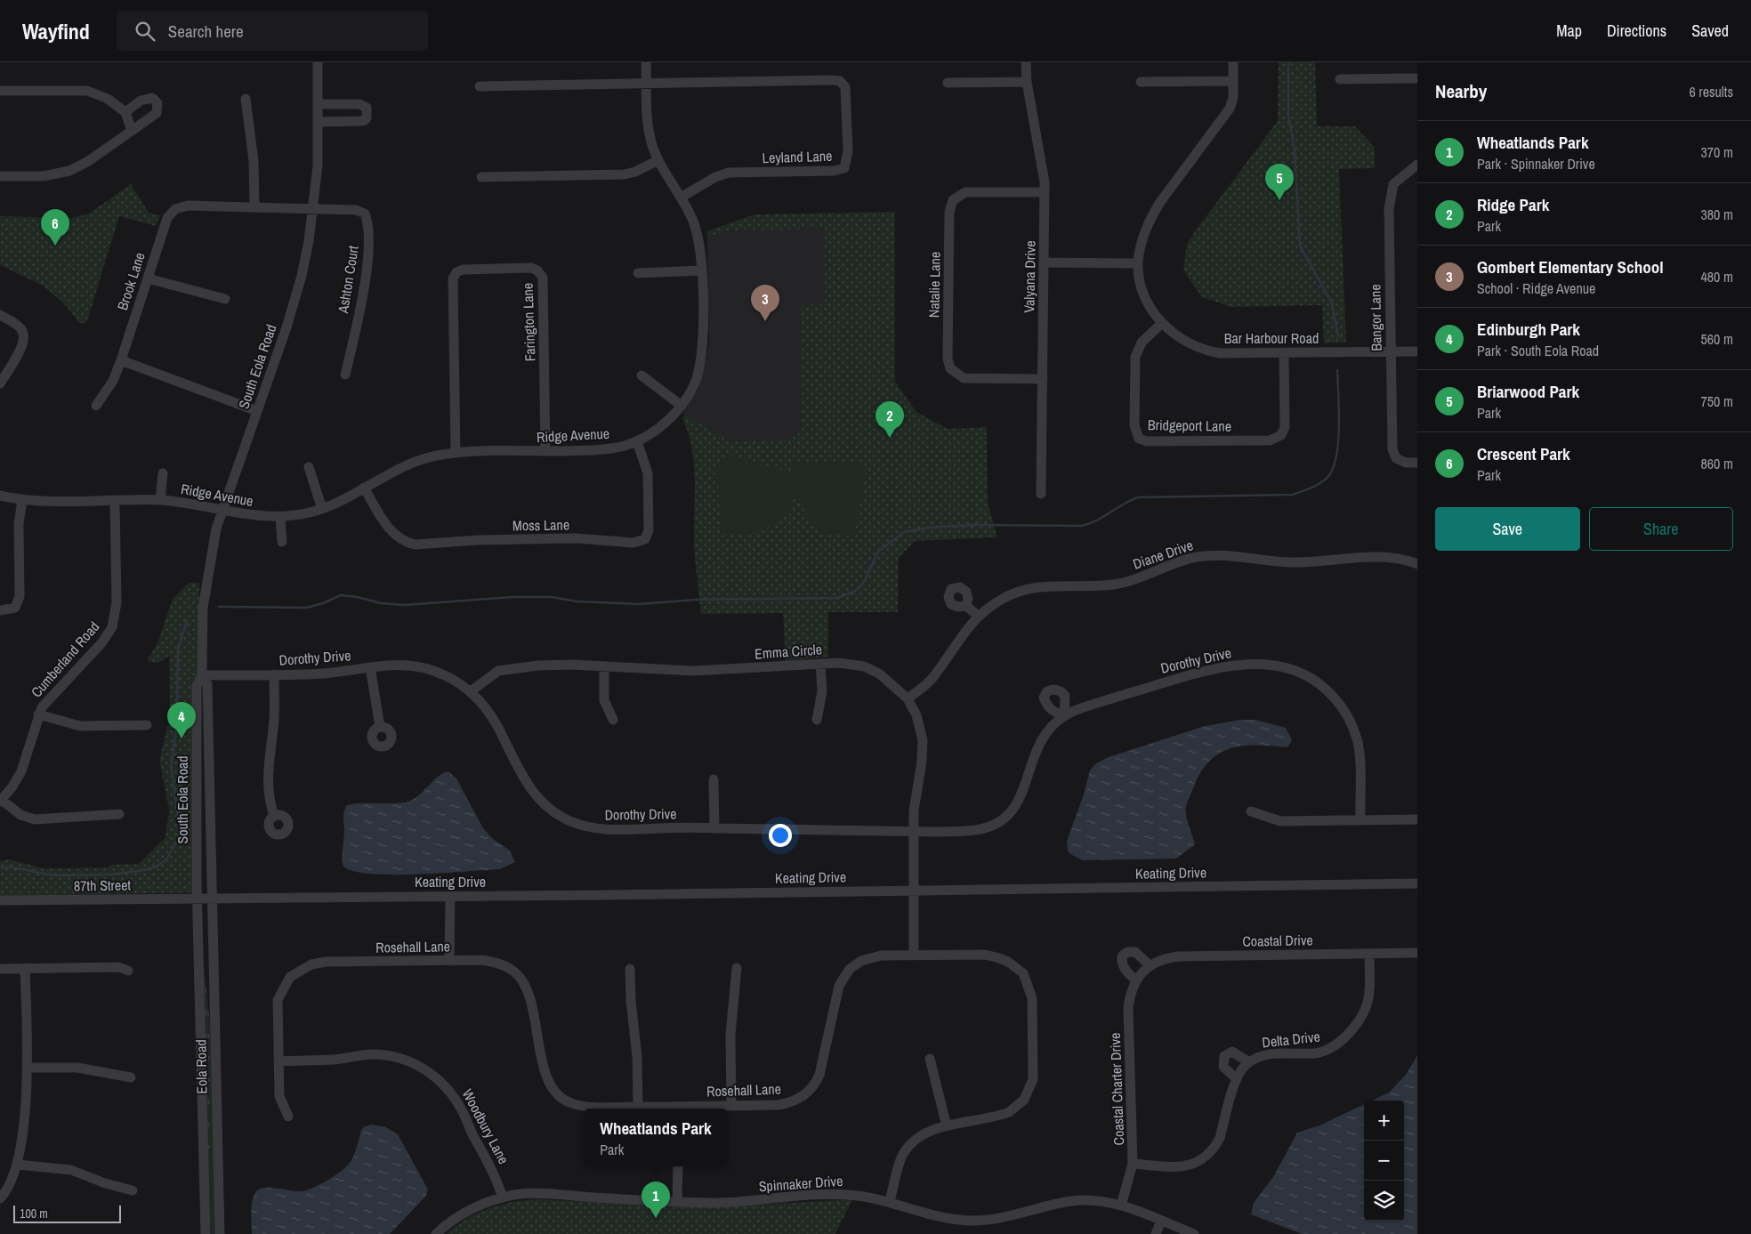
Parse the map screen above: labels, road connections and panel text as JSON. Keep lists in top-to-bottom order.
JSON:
{
  "streets": {
    "street": [
      "Leyland Lane",
      "Valyana Drive",
      "Ashton Court",
      "Brook Lane",
      "Natalie Lane",
      "Bangor Lane",
      "Farington Lane",
      "Bar Harbour Road",
      "South Eola Road",
      "Bridgeport Lane",
      "Ridge Avenue",
      "Moss Lane",
      "Diane Drive",
      "Emma Circle",
      "Dorothy Drive",
      "Cumberland Road",
      "Keating Drive",
      "87th Street",
      "Coastal Drive",
      "Rosehall Lane",
      "Delta Drive",
      "Eola Road",
      "Coastal Charter Drive",
      "Woodbury Lane",
      "Spinnaker Drive"
    ]
  },
  "crossings": [
    ["Leyland Lane", "Ridge Avenue"],
    ["Valyana Drive", "Natalie Lane"],
    ["Ashton Court", "Brook Lane"],
    ["Ashton Court", "South Eola Road"],
    ["Brook Lane", "South Eola Road"],
    ["Bangor Lane", "Bar Harbour Road"],
    ["Farington Lane", "Ridge Avenue"],
    ["Bar Harbour Road", "Bridgeport Lane"],
    ["South Eola Road", "Ridge Avenue"],
    ["South Eola Road", "Dorothy Drive"],
    ["South Eola Road", "Keating Drive"],
    ["South Eola Road", "87th Street"],
    ["South Eola Road", "Eola Road"],
    ["Ridge Avenue", "Moss Lane"],
    ["Ridge Avenue", "Cumberland Road"],
    ["Diane Drive", "Emma Circle"],
    ["Emma Circle", "Dorothy Drive"],
    ["Emma Circle", "Keating Drive"],
    ["Emma Circle", "Rosehall Lane"],
    ["Keating Drive", "87th Street"],
    ["Keating Drive", "Eola Road"],
    ["87th Street", "Eola Road"],
    ["Coastal Drive", "Delta Drive"],
    ["Coastal Drive", "Coastal Charter Drive"],
    ["Rosehall Lane", "Woodbury Lane"],
    ["Rosehall Lane", "Spinnaker Drive"],
    ["Delta Drive", "Coastal Charter Drive"],
    ["Coastal Charter Drive", "Spinnaker Drive"],
    ["Woodbury Lane", "Spinnaker Drive"]
  ],
  "scale_bar": "100 m",
  "page": {
    "header": "Wayfind",
    "search": "Search here",
    "nav": ["Map", "Directions", "Saved"],
    "heading": ["Nearby", "6 results"],
    "list": [
      {
        "mark": "1",
        "name": "Wheatlands Park",
        "note": "Park · Spinnaker Drive",
        "value": "370 m"
      },
      {
        "mark": "2",
        "name": "Ridge Park",
        "note": "Park",
        "value": "380 m"
      },
      {
        "mark": "3",
        "name": "Gombert Elementary School",
        "note": "School · Ridge Avenue",
        "value": "480 m"
      },
      {
        "mark": "4",
        "name": "Edinburgh Park",
        "note": "Park · South Eola Road",
        "value": "560 m"
      },
      {
        "mark": "5",
        "name": "Briarwood Park",
        "note": "Park",
        "value": "750 m"
      },
      {
        "mark": "6",
        "name": "Crescent Park",
        "note": "Park",
        "value": "860 m"
      }
    ],
    "pins": [
      "5",
      "6",
      "3",
      "2",
      "4",
      "1"
    ],
    "buttons": ["Save", "Share"],
    "map_buttons": ["+", "−"],
    "popup": ["Wheatlands Park", "Park"],
    "scale": "100 m"
  }
}
